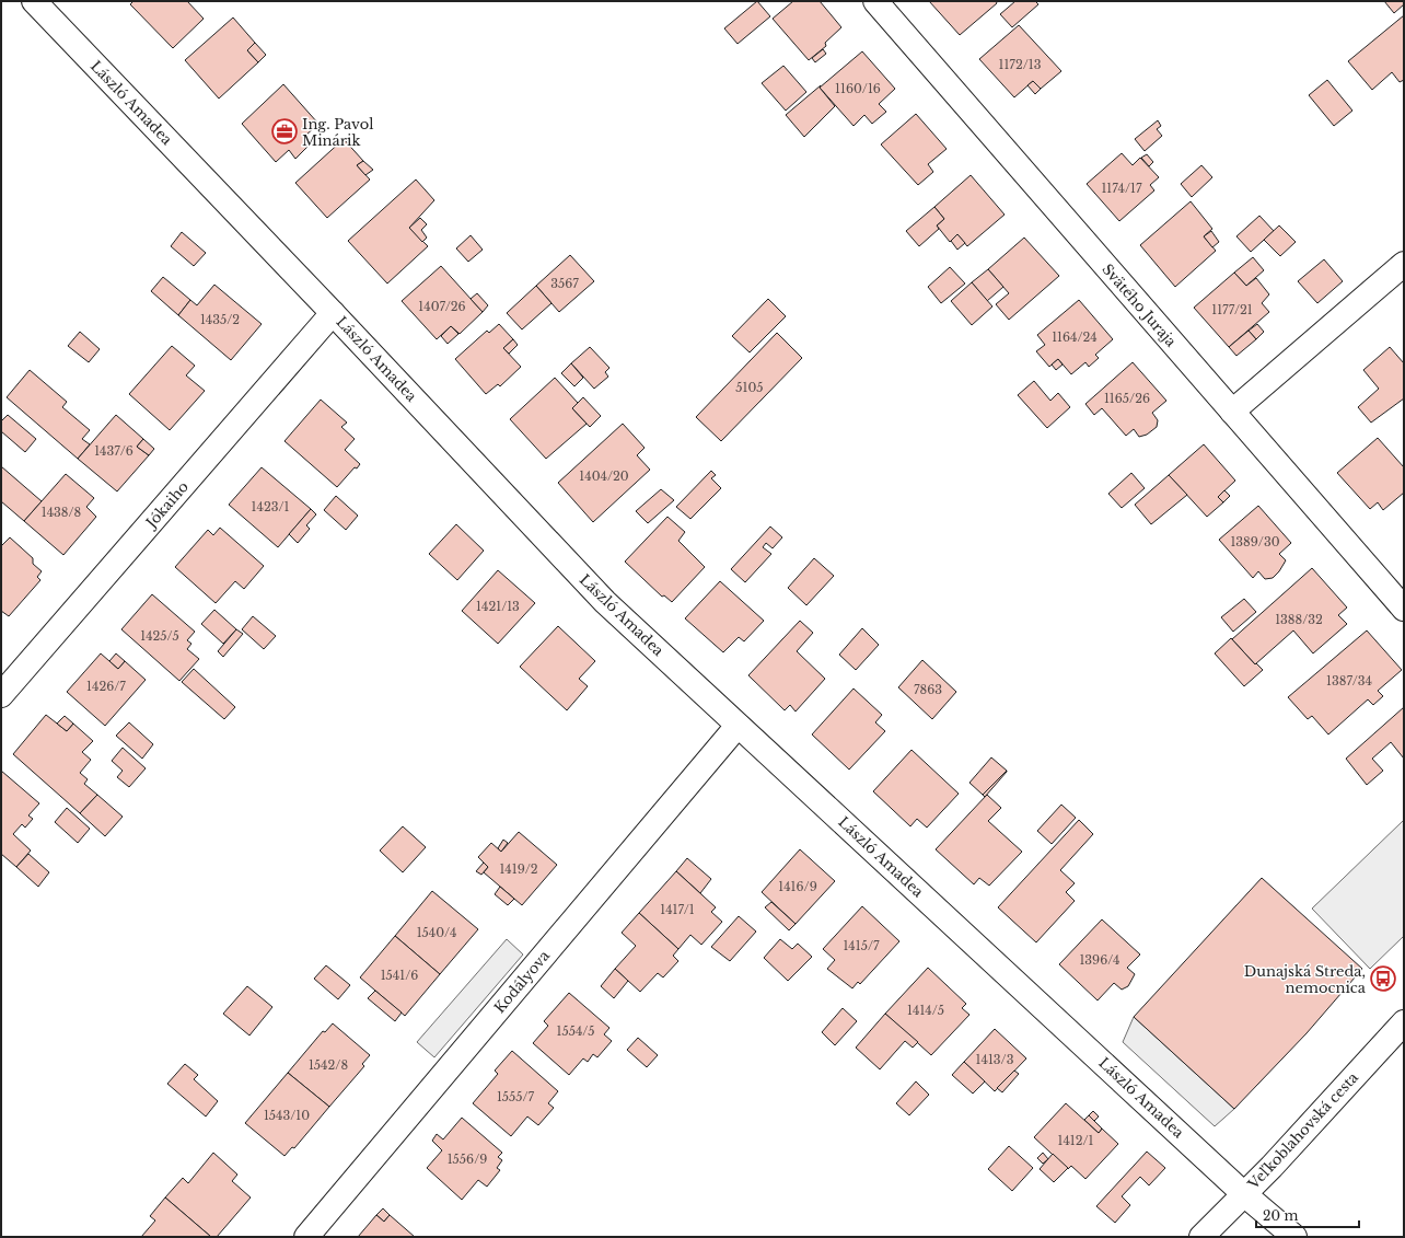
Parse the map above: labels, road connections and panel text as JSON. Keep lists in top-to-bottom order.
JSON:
{
  "streets": {
    "street": [
      "László Amadea",
      "Svätého Juraja",
      "Jókaiho",
      "Kodályova",
      "Veľkoblahovská cesta"
    ]
  },
  "crossings": [
    ["László Amadea", "Jókaiho"],
    ["László Amadea", "Kodályova"],
    ["László Amadea", "Veľkoblahovská cesta"]
  ],
  "places": {
    "office": ["Ing. Pavol Minárik"],
    "bus stop": ["Dunajská Streda, nemocnica"]
  },
  "house_numbers": [
    "1172/13",
    "1160/16",
    "1174/17",
    "3567",
    "1407/26",
    "1177/21",
    "1435/2",
    "1164/24",
    "5105",
    "1165/26",
    "1437/6",
    "1404/20",
    "1423/1",
    "1438/8",
    "1389/30",
    "1421/13",
    "1388/32",
    "1425/5",
    "1387/34",
    "1426/7",
    "7863",
    "1419/2",
    "1416/9",
    "1417/1",
    "1540/4",
    "1415/7",
    "1396/4",
    "1541/6",
    "1414/5",
    "1554/5",
    "1413/3",
    "1542/8",
    "1555/7",
    "1543/10",
    "1412/1",
    "1556/9"
  ],
  "scale_bar": "20 m"
}
